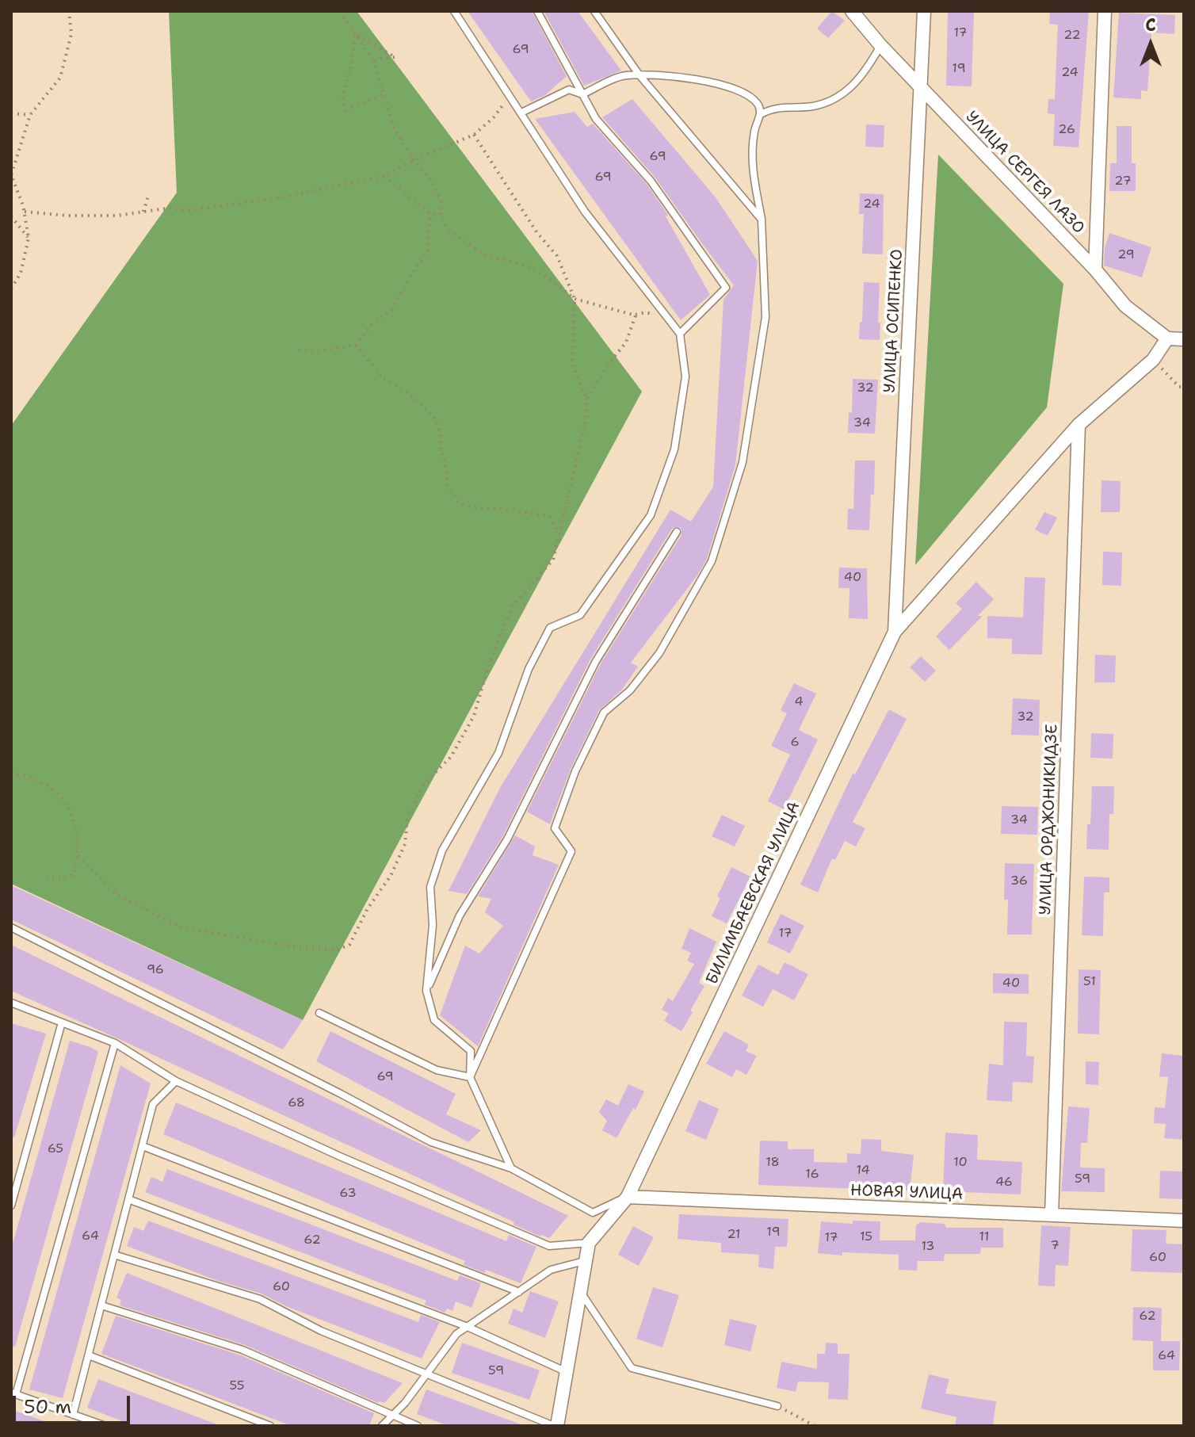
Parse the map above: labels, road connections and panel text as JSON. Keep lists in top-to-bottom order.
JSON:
{
  "streets": {
    "street": [
      "УЛИЦА СЕРГЕЯ ЛАЗО",
      "УЛИЦА ОСИПЕНКО",
      "УЛИЦА ОРДЖОНИКИДЗЕ",
      "БИЛИМБАЕВСКАЯ УЛИЦА",
      "НОВАЯ УЛИЦА"
    ]
  },
  "crossings": [
    ["УЛИЦА СЕРГЕЯ ЛАЗО", "УЛИЦА ОСИПЕНКО"],
    ["УЛИЦА СЕРГЕЯ ЛАЗО", "БИЛИМБАЕВСКАЯ УЛИЦА"],
    ["УЛИЦА ОСИПЕНКО", "БИЛИМБАЕВСКАЯ УЛИЦА"],
    ["УЛИЦА ОРДЖОНИКИДЗЕ", "БИЛИМБАЕВСКАЯ УЛИЦА"],
    ["УЛИЦА ОРДЖОНИКИДЗЕ", "НОВАЯ УЛИЦА"],
    ["БИЛИМБАЕВСКАЯ УЛИЦА", "НОВАЯ УЛИЦА"]
  ],
  "house_numbers": [
    "17",
    "22",
    "69",
    "19",
    "24",
    "26",
    "69",
    "69",
    "27",
    "24",
    "29",
    "32",
    "34",
    "40",
    "4",
    "32",
    "6",
    "34",
    "36",
    "17",
    "96",
    "51",
    "40",
    "69",
    "68",
    "65",
    "18",
    "10",
    "14",
    "16",
    "59",
    "46",
    "63",
    "19",
    "21",
    "64",
    "15",
    "11",
    "17",
    "62",
    "7",
    "13",
    "60",
    "60",
    "62",
    "64",
    "59",
    "55"
  ],
  "scale_bar": "50 m",
  "north": "top"
}
